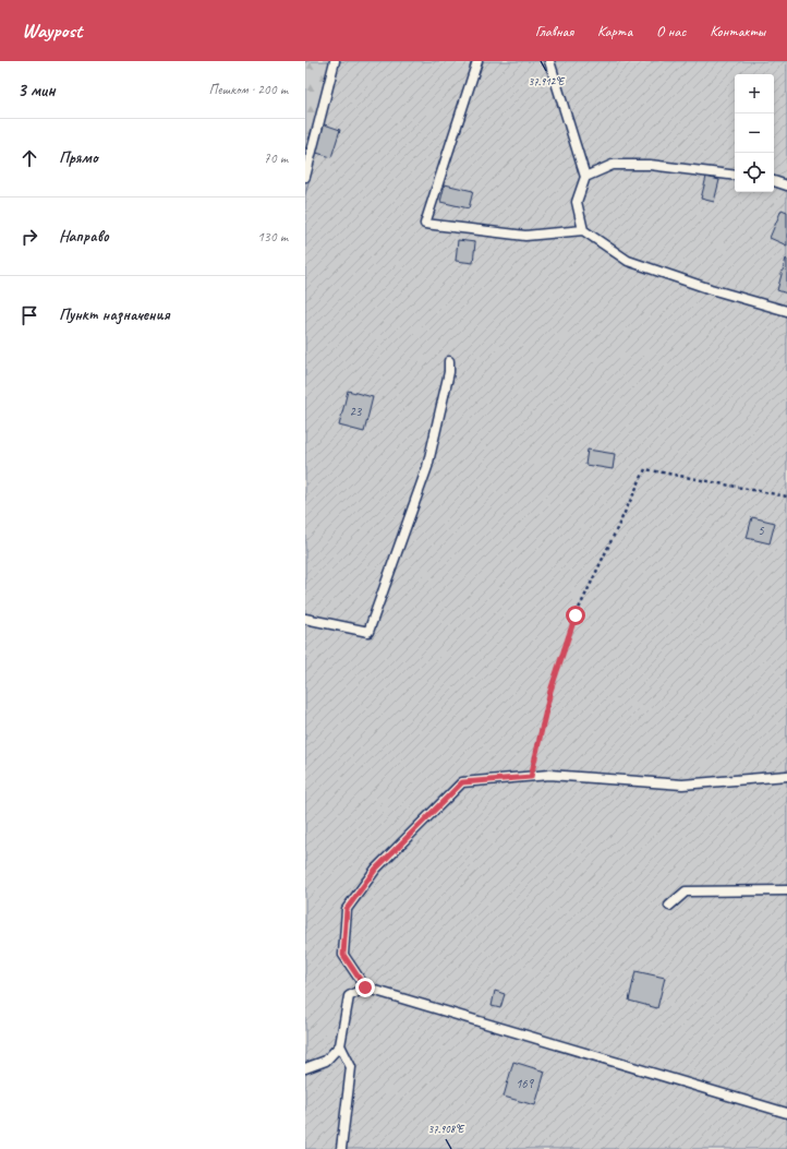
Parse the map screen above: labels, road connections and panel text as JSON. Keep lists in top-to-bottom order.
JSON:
{
  "house_numbers": ["23", "5", "169"],
  "page": {
    "header": "Waypost",
    "nav": [
      "Главная",
      "Карта",
      "О нас",
      "Контакты"
    ],
    "heading": ["3 мин", "Пешком · 200 m"],
    "map_buttons": ["+", "−"],
    "list": [
      ["Прямо", "70 m"],
      ["Направо", "130 m"],
      "Пункт назначения"
    ]
  },
  "coordinates": ["37.912°E", "37.908°E"]
}
